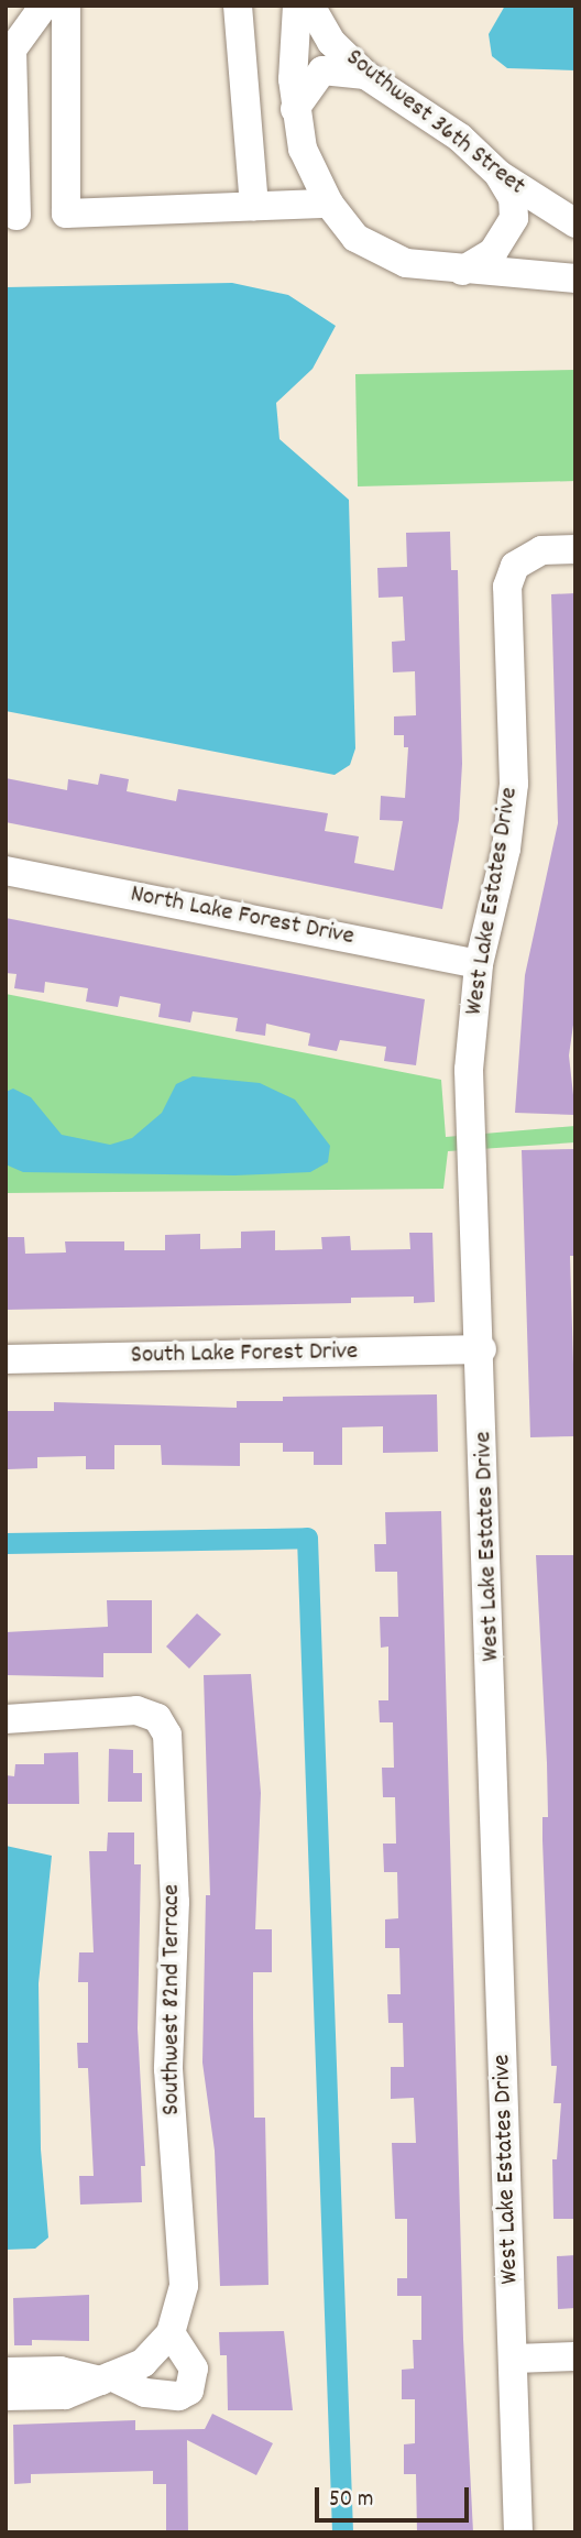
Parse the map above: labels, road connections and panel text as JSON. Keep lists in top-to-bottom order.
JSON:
{
  "streets": {
    "street": [
      "Southwest 36th Street",
      "West Lake Estates Drive",
      "North Lake Forest Drive",
      "South Lake Forest Drive",
      "Southwest 82nd Terrace"
    ]
  },
  "crossings": [
    ["West Lake Estates Drive", "North Lake Forest Drive"],
    ["West Lake Estates Drive", "South Lake Forest Drive"]
  ],
  "scale_bar": "50 m"
}
